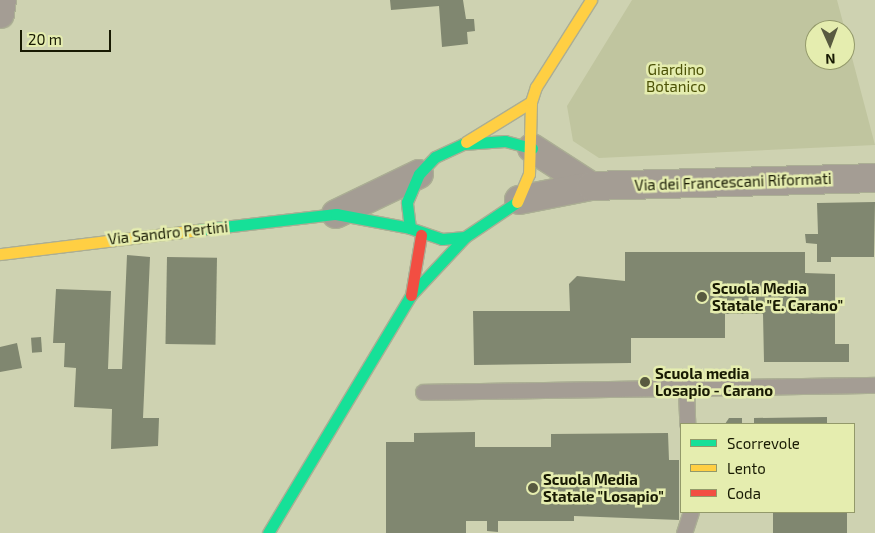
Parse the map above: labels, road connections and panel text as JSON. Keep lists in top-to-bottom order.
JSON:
{
  "streets": {
    "main road": ["Via Sandro Pertini"],
    "street": ["Via dei Francescani Riformati"]
  },
  "parks": ["Giardino Botanico"],
  "places": ["Scuola Media Statale \"E. Carano\"", "Scuola media Losapio - Carano", "Scuola Media Statale \"Losapio\""],
  "legend": ["Scorrevole", "Lento", "Coda"],
  "scale_bar": "20 m",
  "north": "bottom"
}
